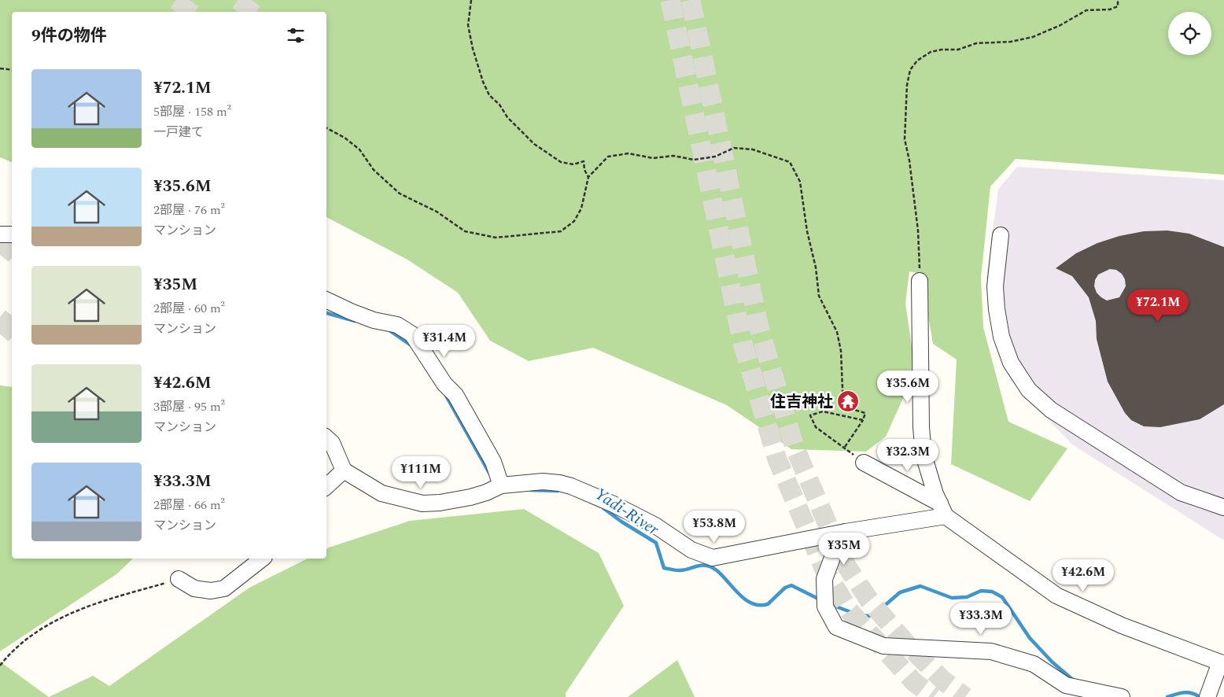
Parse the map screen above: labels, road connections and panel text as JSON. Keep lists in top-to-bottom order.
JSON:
{
  "water": ["Yadi-River"],
  "places": {
    "temple": ["住吉神社"]
  },
  "page": {
    "heading": "9件の物件",
    "list": [
      {
        "name": "¥72.1M",
        "note": "5部屋 · 158 m² · 一戸建て"
      },
      {
        "name": "¥35.6M",
        "note": "2部屋 · 76 m² · マンション"
      },
      {
        "name": "¥35M",
        "note": "2部屋 · 60 m² · マンション"
      },
      {
        "name": "¥42.6M",
        "note": "3部屋 · 95 m² · マンション"
      },
      {
        "name": "¥33.3M",
        "note": "2部屋 · 66 m² · マンション"
      }
    ],
    "price": [
      "¥72.1M",
      "¥31.4M",
      "¥35.6M",
      "¥32.3M",
      "¥111M",
      "¥53.8M",
      "¥35M",
      "¥42.6M",
      "¥33.3M"
    ]
  }
}
